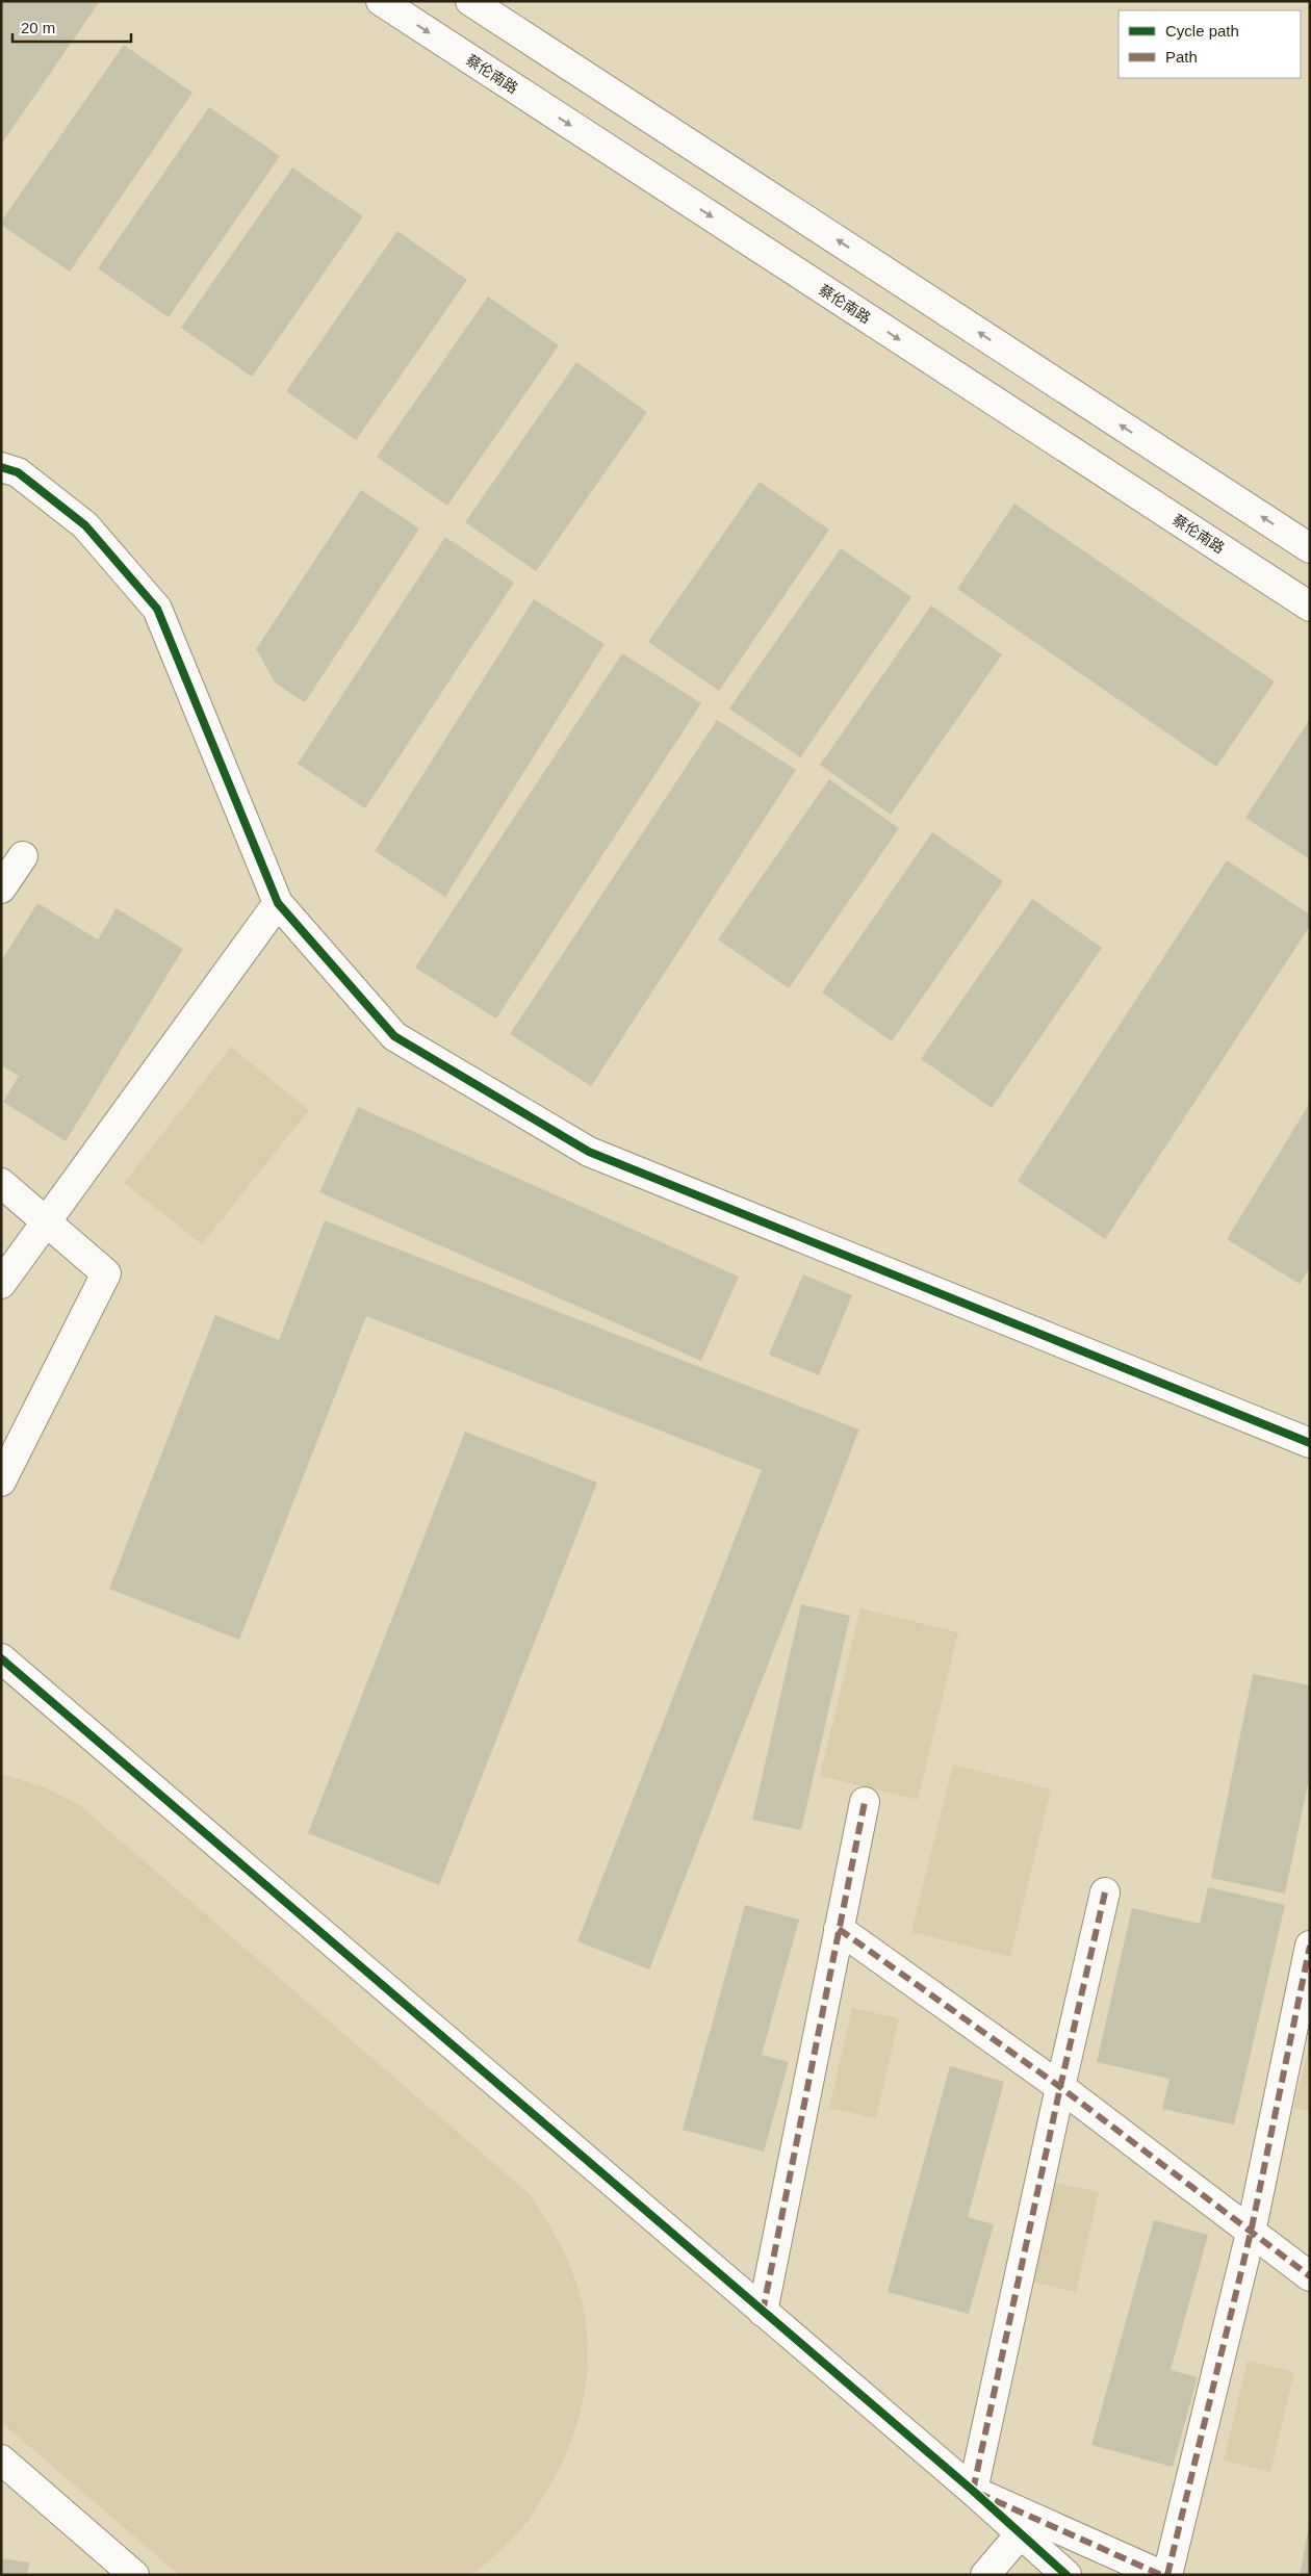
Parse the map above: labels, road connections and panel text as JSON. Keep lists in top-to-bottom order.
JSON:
{
  "streets": {
    "street": ["蔡伦南路"]
  },
  "legend": ["Cycle path", "Path"],
  "scale_bar": "20 m"
}
